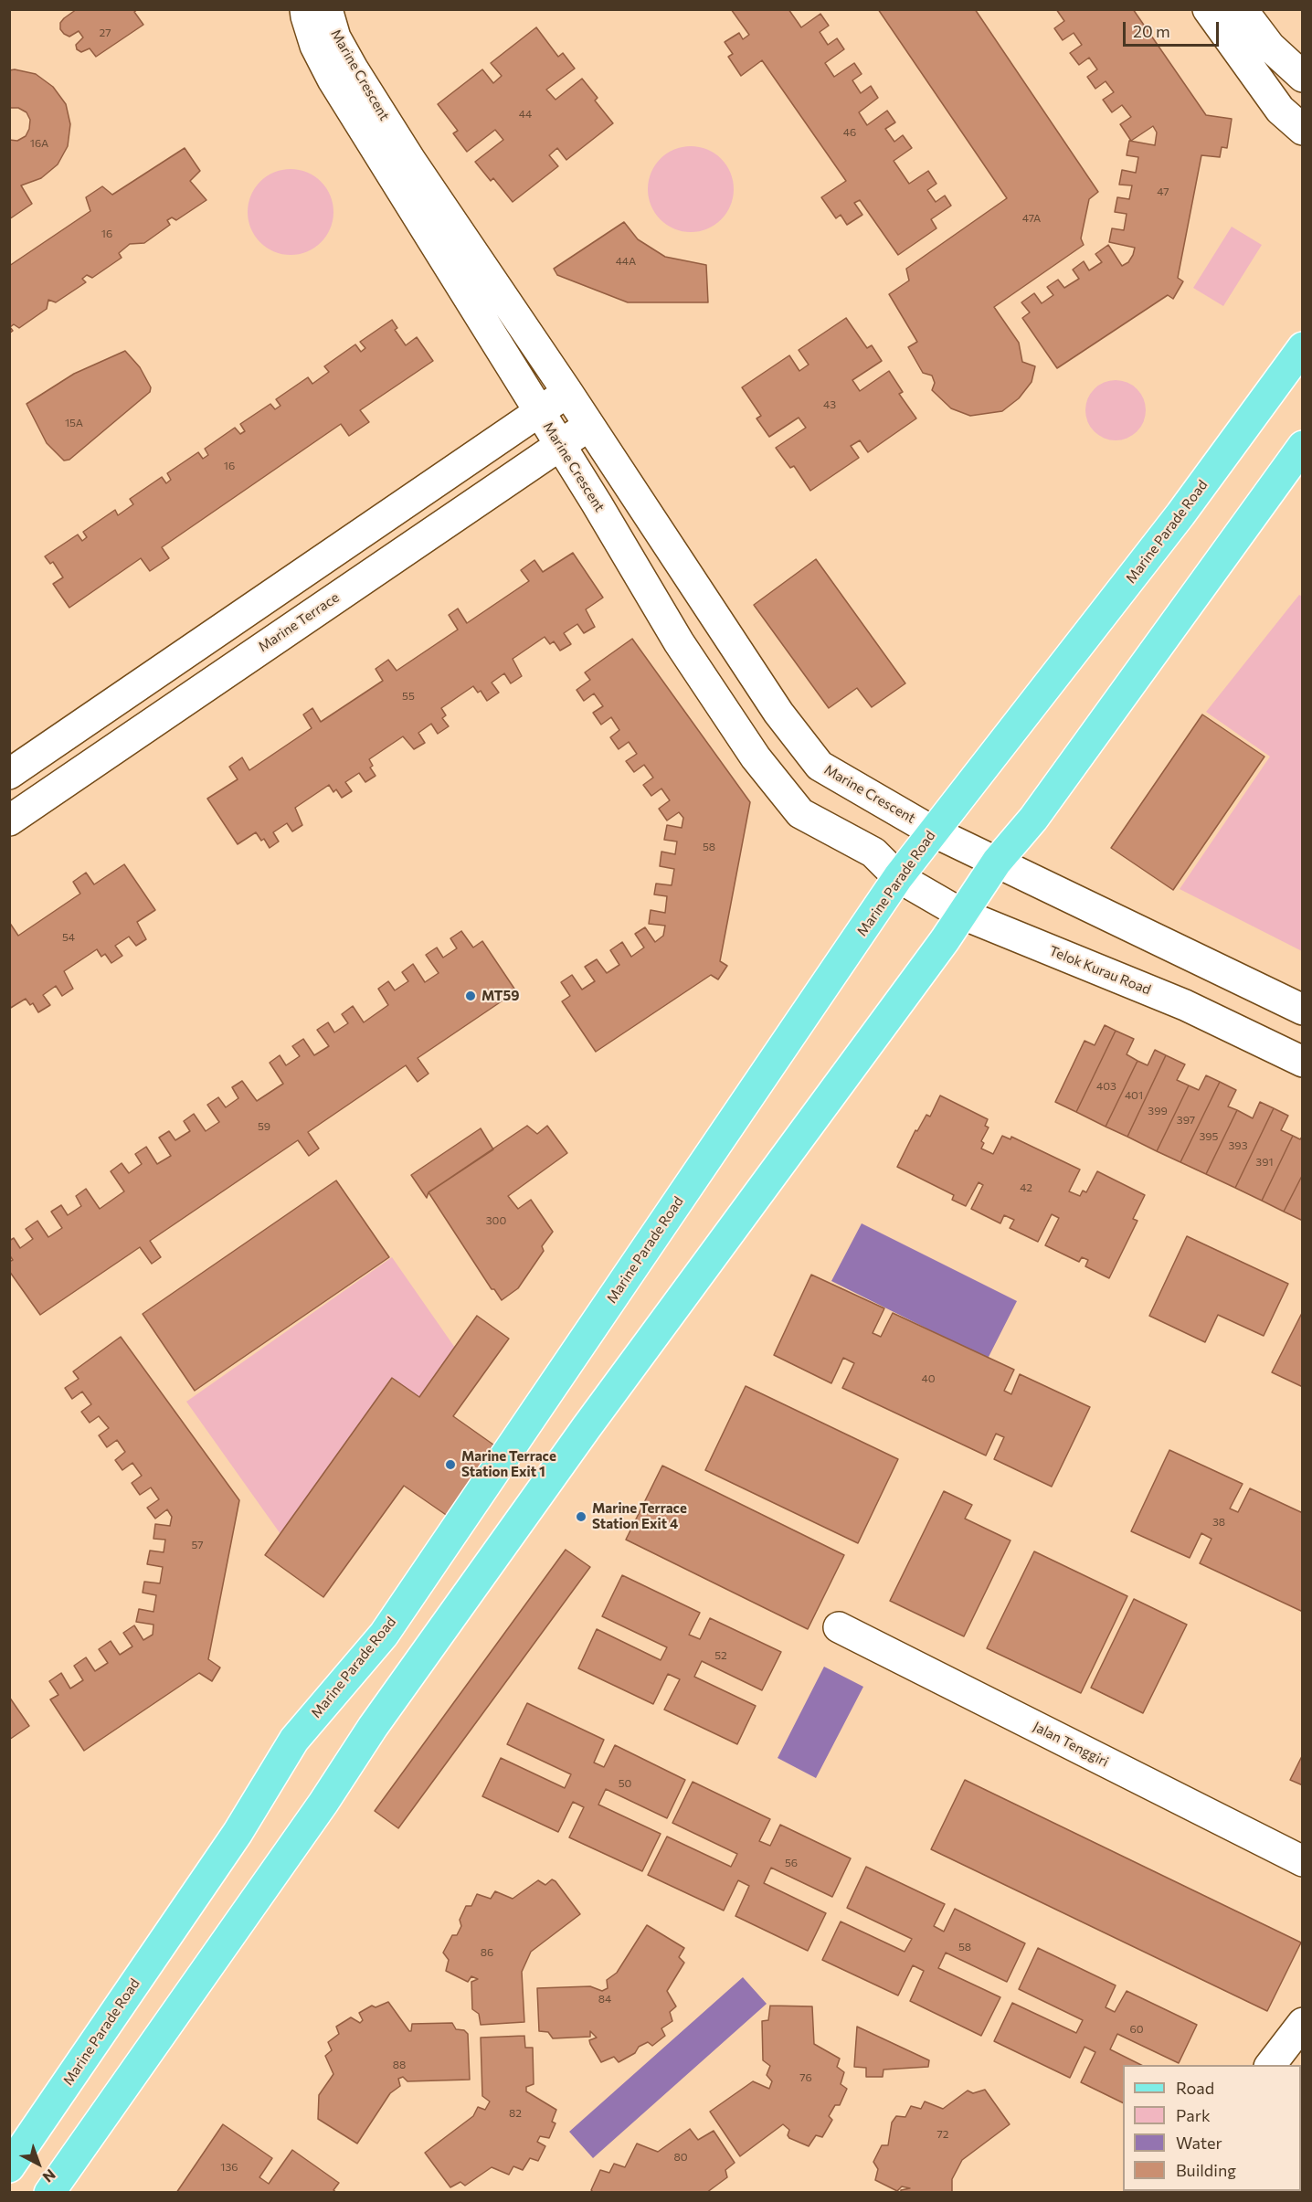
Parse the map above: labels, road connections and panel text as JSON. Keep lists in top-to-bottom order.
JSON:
{
  "streets": {
    "main road": ["Marine Parade Road"],
    "street": [
      "Marine Crescent",
      "Marine Terrace",
      "Telok Kurau Road",
      "Jalan Tenggiri"
    ]
  },
  "crossings": [
    ["Marine Crescent", "Marine Parade Road"],
    ["Marine Crescent", "Marine Terrace"],
    ["Marine Crescent", "Telok Kurau Road"],
    ["Marine Parade Road", "Telok Kurau Road"]
  ],
  "places": ["MT59", "Marine Terrace Station Exit 1", "Marine Terrace Station Exit 4"],
  "house_numbers": [
    "27",
    "44",
    "46",
    "16A",
    "47",
    "47A",
    "16",
    "44A",
    "43",
    "15A",
    "16",
    "55",
    "58",
    "54",
    "403",
    "401",
    "399",
    "397",
    "59",
    "395",
    "393",
    "391",
    "42",
    "300",
    "40",
    "38",
    "57",
    "52",
    "50",
    "56",
    "58",
    "86",
    "84",
    "60",
    "88",
    "76",
    "82",
    "72",
    "80",
    "136"
  ],
  "legend": [
    "Road",
    "Park",
    "Water",
    "Building"
  ],
  "scale_bar": "20 m",
  "north": "bottom right"
}
